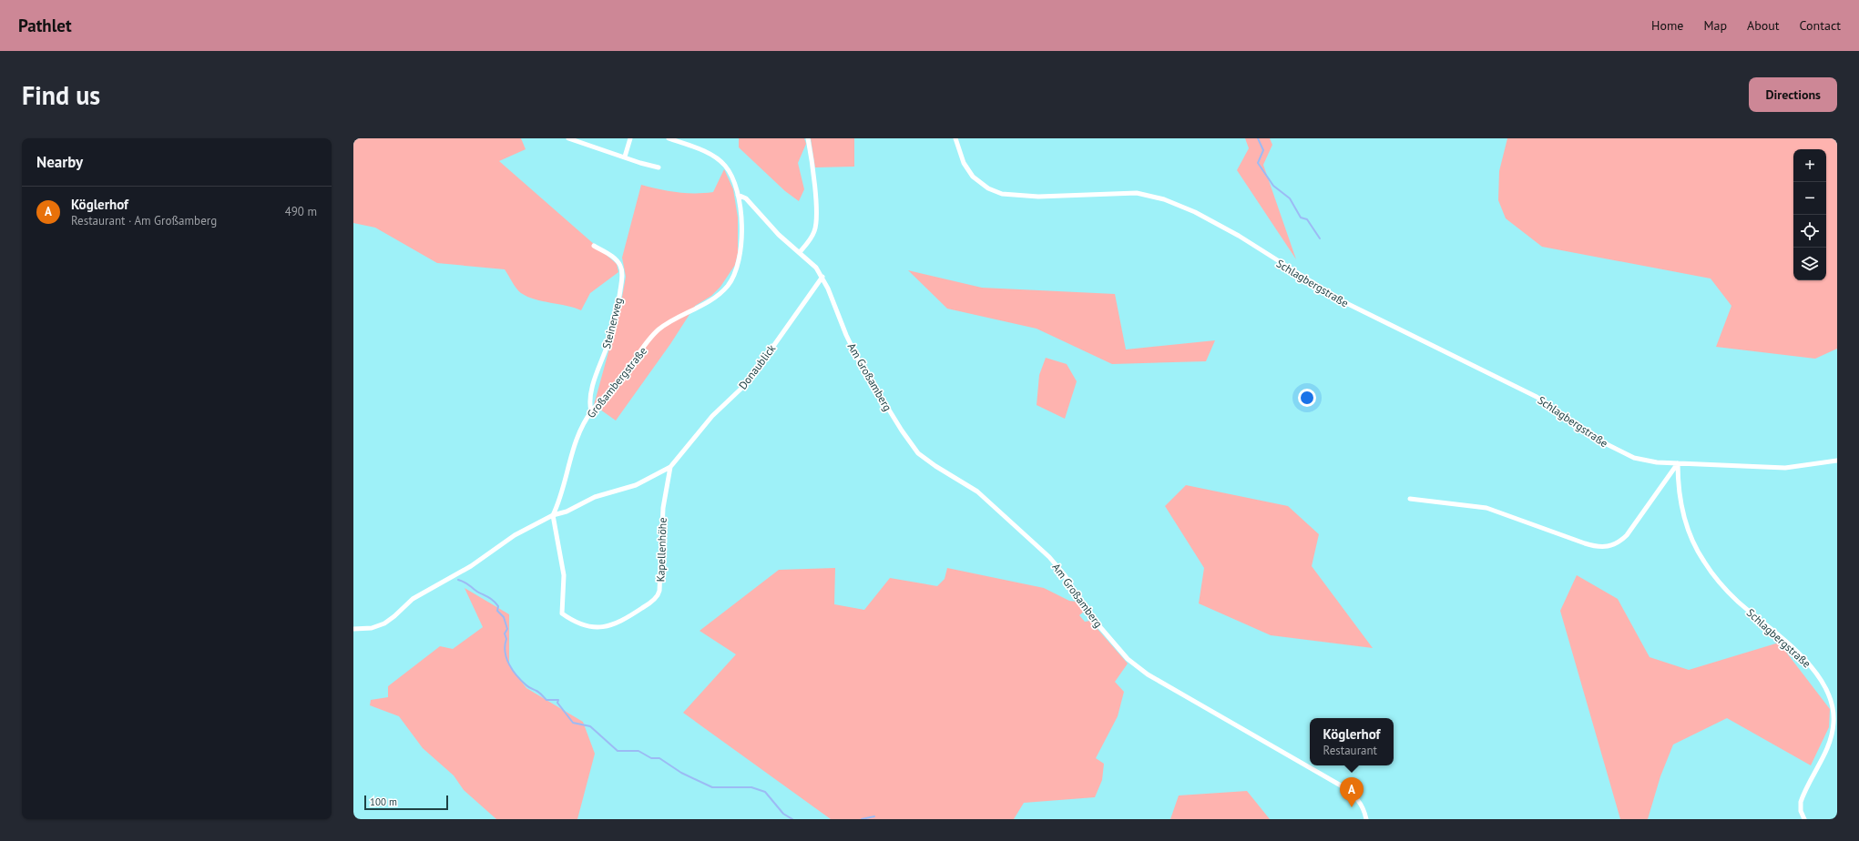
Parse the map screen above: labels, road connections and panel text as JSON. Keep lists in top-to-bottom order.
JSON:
{
  "streets": {
    "street": [
      "Schlagbergstraße",
      "Steinerweg",
      "Donaublick",
      "Am Großamberg",
      "Großambergstraße",
      "Kapellenhöhe"
    ]
  },
  "crossings": [
    ["Steinerweg", "Großambergstraße"],
    ["Donaublick", "Am Großamberg"],
    ["Donaublick", "Kapellenhöhe"],
    ["Am Großamberg", "Großambergstraße"],
    ["Großambergstraße", "Kapellenhöhe"]
  ],
  "scale_bar": "100 m",
  "page": {
    "header": "Pathlet",
    "nav": [
      "Home",
      "Map",
      "About",
      "Contact"
    ],
    "buttons": "Directions",
    "title": "Find us",
    "heading": "Nearby",
    "map_buttons": ["+", "−"],
    "list": [
      {
        "mark": "A",
        "name": "Köglerhof",
        "note": "Restaurant · Am Großamberg",
        "value": "490 m"
      }
    ],
    "popup": ["Köglerhof", "Restaurant"],
    "pins": "A",
    "scale": "100 m"
  }
}
